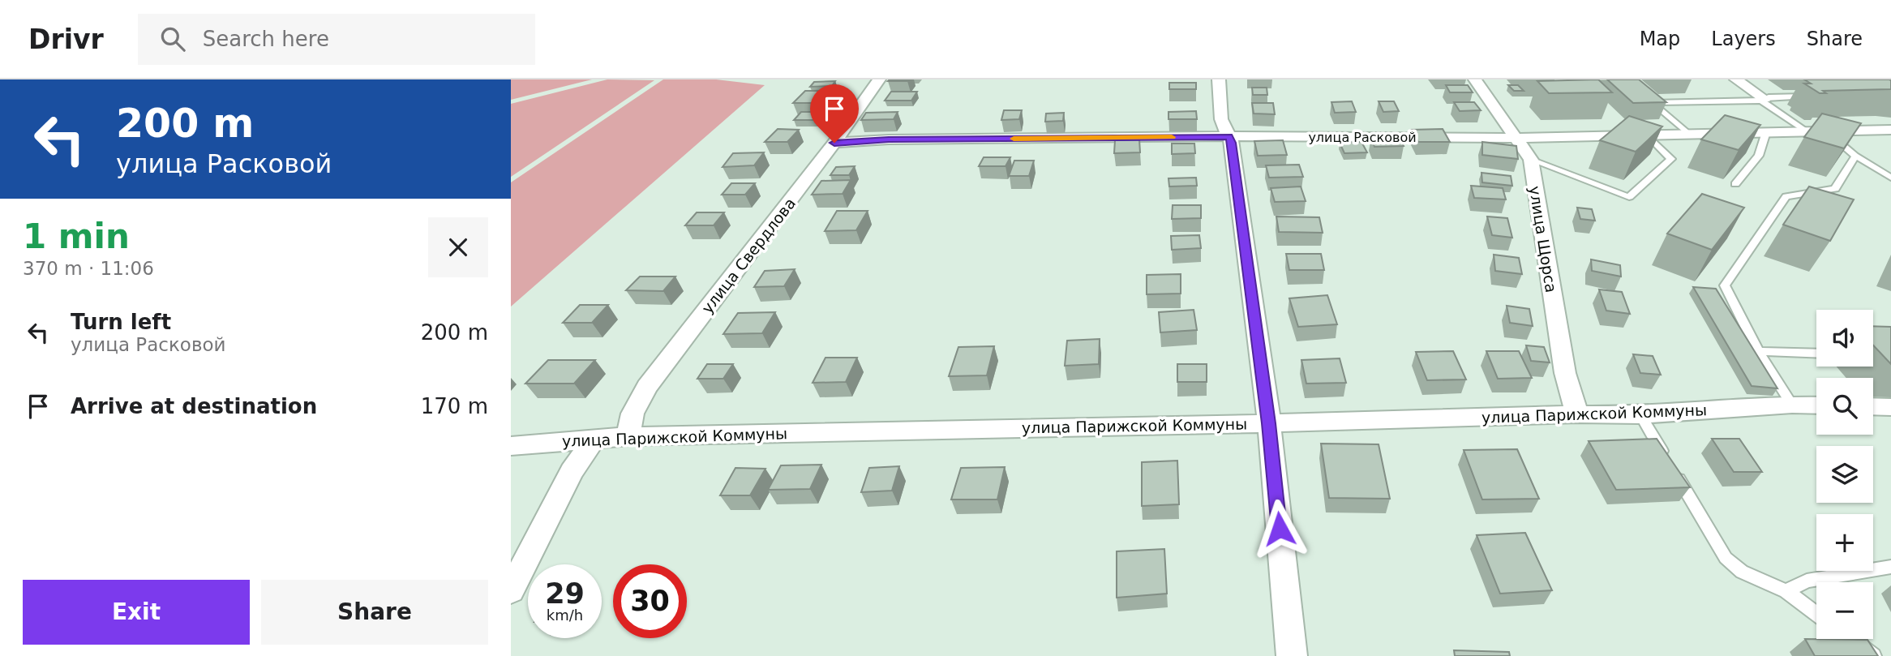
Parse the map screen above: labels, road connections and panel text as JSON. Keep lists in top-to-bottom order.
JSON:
{
  "streets": {
    "street": [
      "улица Расковой",
      "улица Щорса",
      "улица Свердлова",
      "улица Парижской Коммуны"
    ]
  },
  "crossings": [
    ["улица Расковой", "улица Щорса"],
    ["улица Расковой", "улица Свердлова"],
    ["улица Щорса", "улица Парижской Коммуны"],
    ["улица Свердлова", "улица Парижской Коммуны"]
  ],
  "page": {
    "header": "Drivr",
    "search": "Search here",
    "nav": ["Map", "Layers", "Share"],
    "turn": ["200 m", "улица Расковой"],
    "heading": ["1 min", "370 m · 11:06"],
    "list": [
      {
        "name": "Turn left",
        "note": "улица Расковой",
        "value": "200 m"
      },
      {
        "name": "Arrive at destination",
        "value": "170 m"
      }
    ],
    "map_buttons": ["+", "−"],
    "speed": "29 km/h",
    "limit": "30",
    "buttons": ["Exit", "Share"]
  }
}
